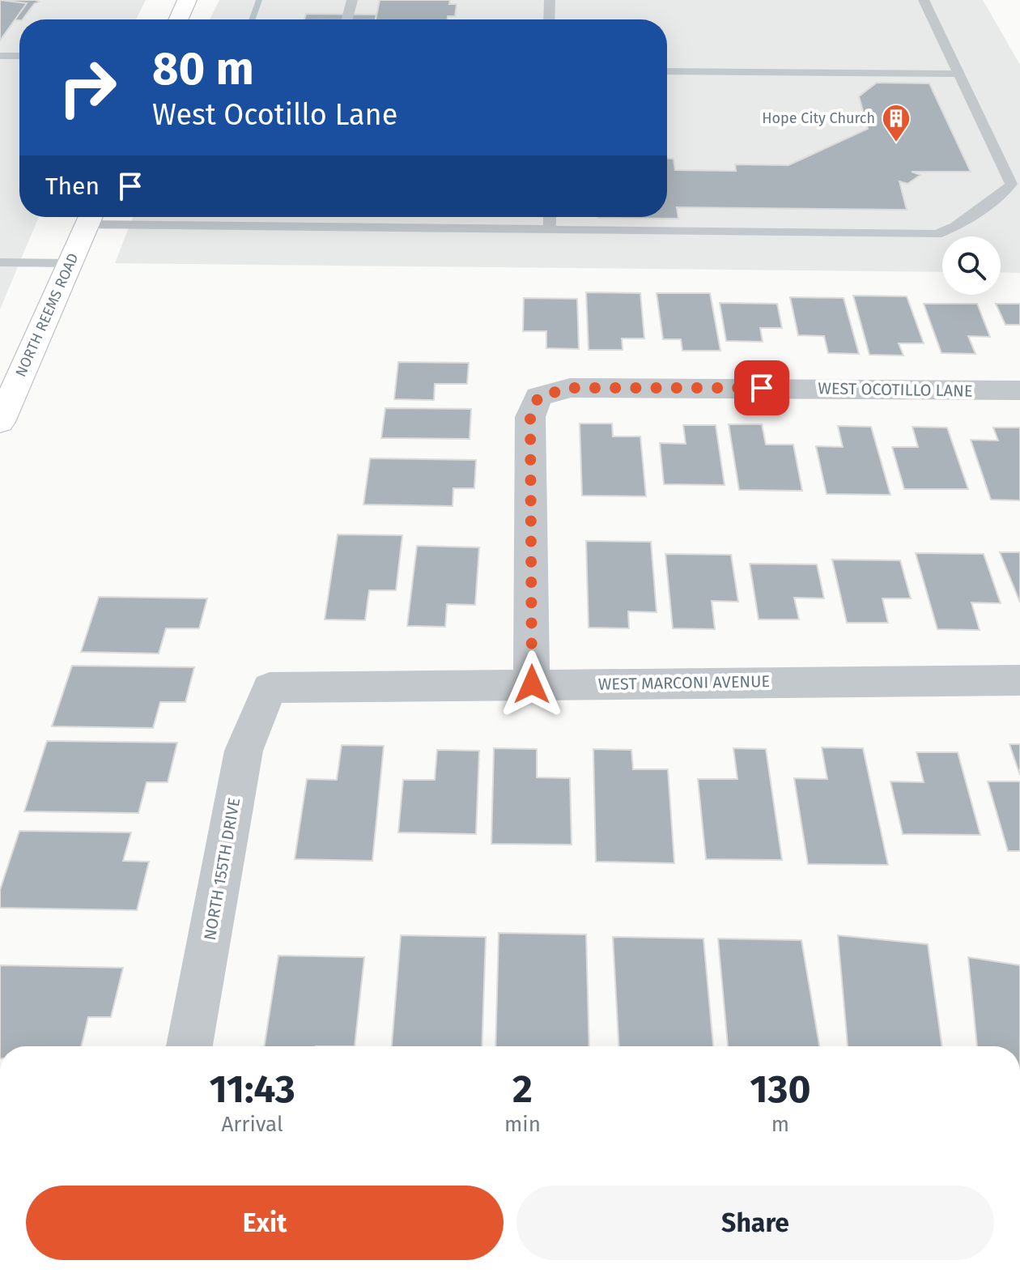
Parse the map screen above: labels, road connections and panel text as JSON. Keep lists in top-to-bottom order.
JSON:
{
  "streets": {
    "main road": ["NORTH REEMS ROAD"],
    "street": ["WEST OCOTILLO LANE", "WEST MARCONI AVENUE", "NORTH 155TH DRIVE"]
  },
  "crossings": [
    ["WEST OCOTILLO LANE", "WEST MARCONI AVENUE"],
    ["WEST MARCONI AVENUE", "NORTH 155TH DRIVE"]
  ],
  "places": {
    "building": ["Hope City Church"]
  },
  "page": {
    "turn": ["80 m", "West Ocotillo Lane"],
    "then": "Then",
    "eta": [
      "11:43",
      "Arrival",
      "2",
      "min",
      "130",
      "m"
    ],
    "buttons": ["Exit", "Share"]
  }
}
